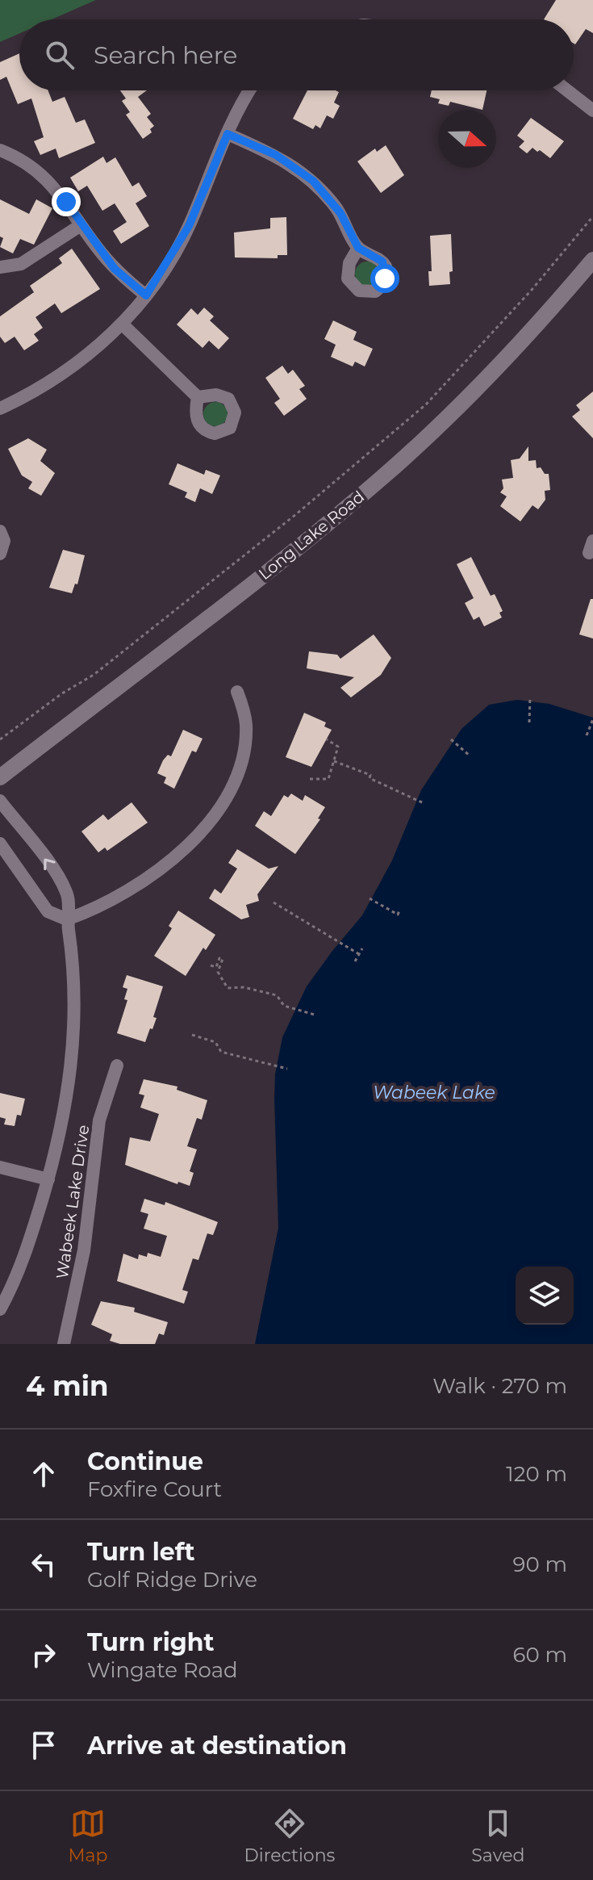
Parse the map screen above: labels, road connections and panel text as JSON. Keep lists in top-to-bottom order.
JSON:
{
  "streets": {
    "main road": ["Long Lake Road"],
    "street": ["Wabeek Lake Drive"]
  },
  "water": ["Wabeek Lake"],
  "north": "right",
  "page": {
    "search": "Search here",
    "heading": ["4 min", "Walk · 270 m"],
    "list": [
      ["Continue", "Foxfire Court", "120 m"],
      ["Turn left", "Golf Ridge Drive", "90 m"],
      ["Turn right", "Wingate Road", "60 m"],
      "Arrive at destination"
    ],
    "nav": ["Map", "Directions", "Saved"]
  }
}
